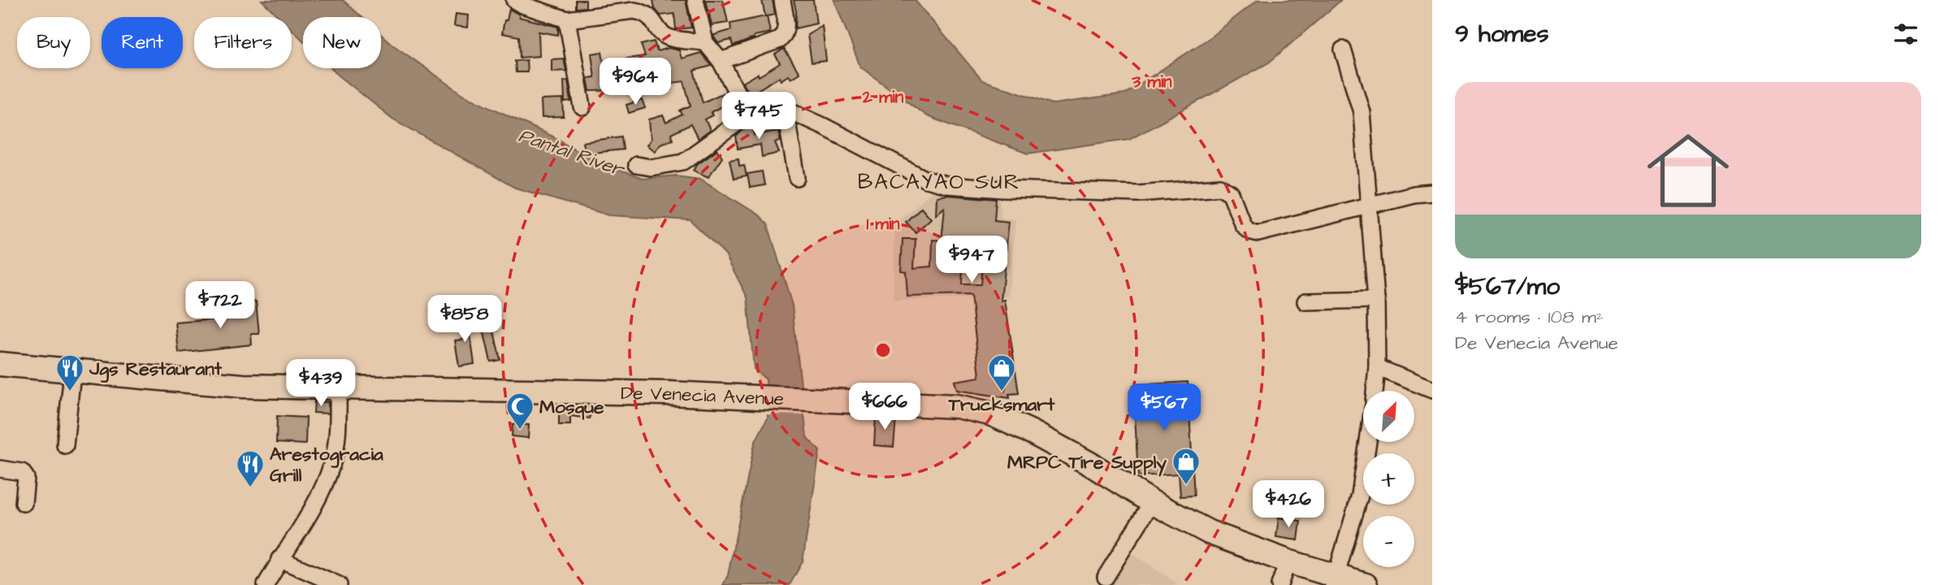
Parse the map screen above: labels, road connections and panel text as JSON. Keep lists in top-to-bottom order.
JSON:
{
  "streets": {
    "highway": ["De Venecia Avenue"]
  },
  "districts": ["BACAYAO SUR"],
  "water": ["Pantal River"],
  "places": {
    "restaurant": ["Jgs Restaurant", "Arestogracia Grill"],
    "shop": ["Trucksmart", "MRPC Tire Supply"],
    "mosque": ["Mosque"]
  },
  "north": "top right",
  "page": {
    "heading": "9 homes",
    "chip": [
      "Buy",
      "Rent",
      "Filters",
      "New"
    ],
    "price": [
      "$964",
      "$745",
      "$947",
      "$722",
      "$858",
      "$439",
      "$666",
      "$567",
      "$426"
    ],
    "list": [
      {
        "name": "$567/mo",
        "note": "4 rooms · 108 m² · De Venecia Avenue"
      }
    ],
    "map_buttons": ["+", "−"]
  },
  "rings": ["3 min", "2 min", "1 min"]
}
